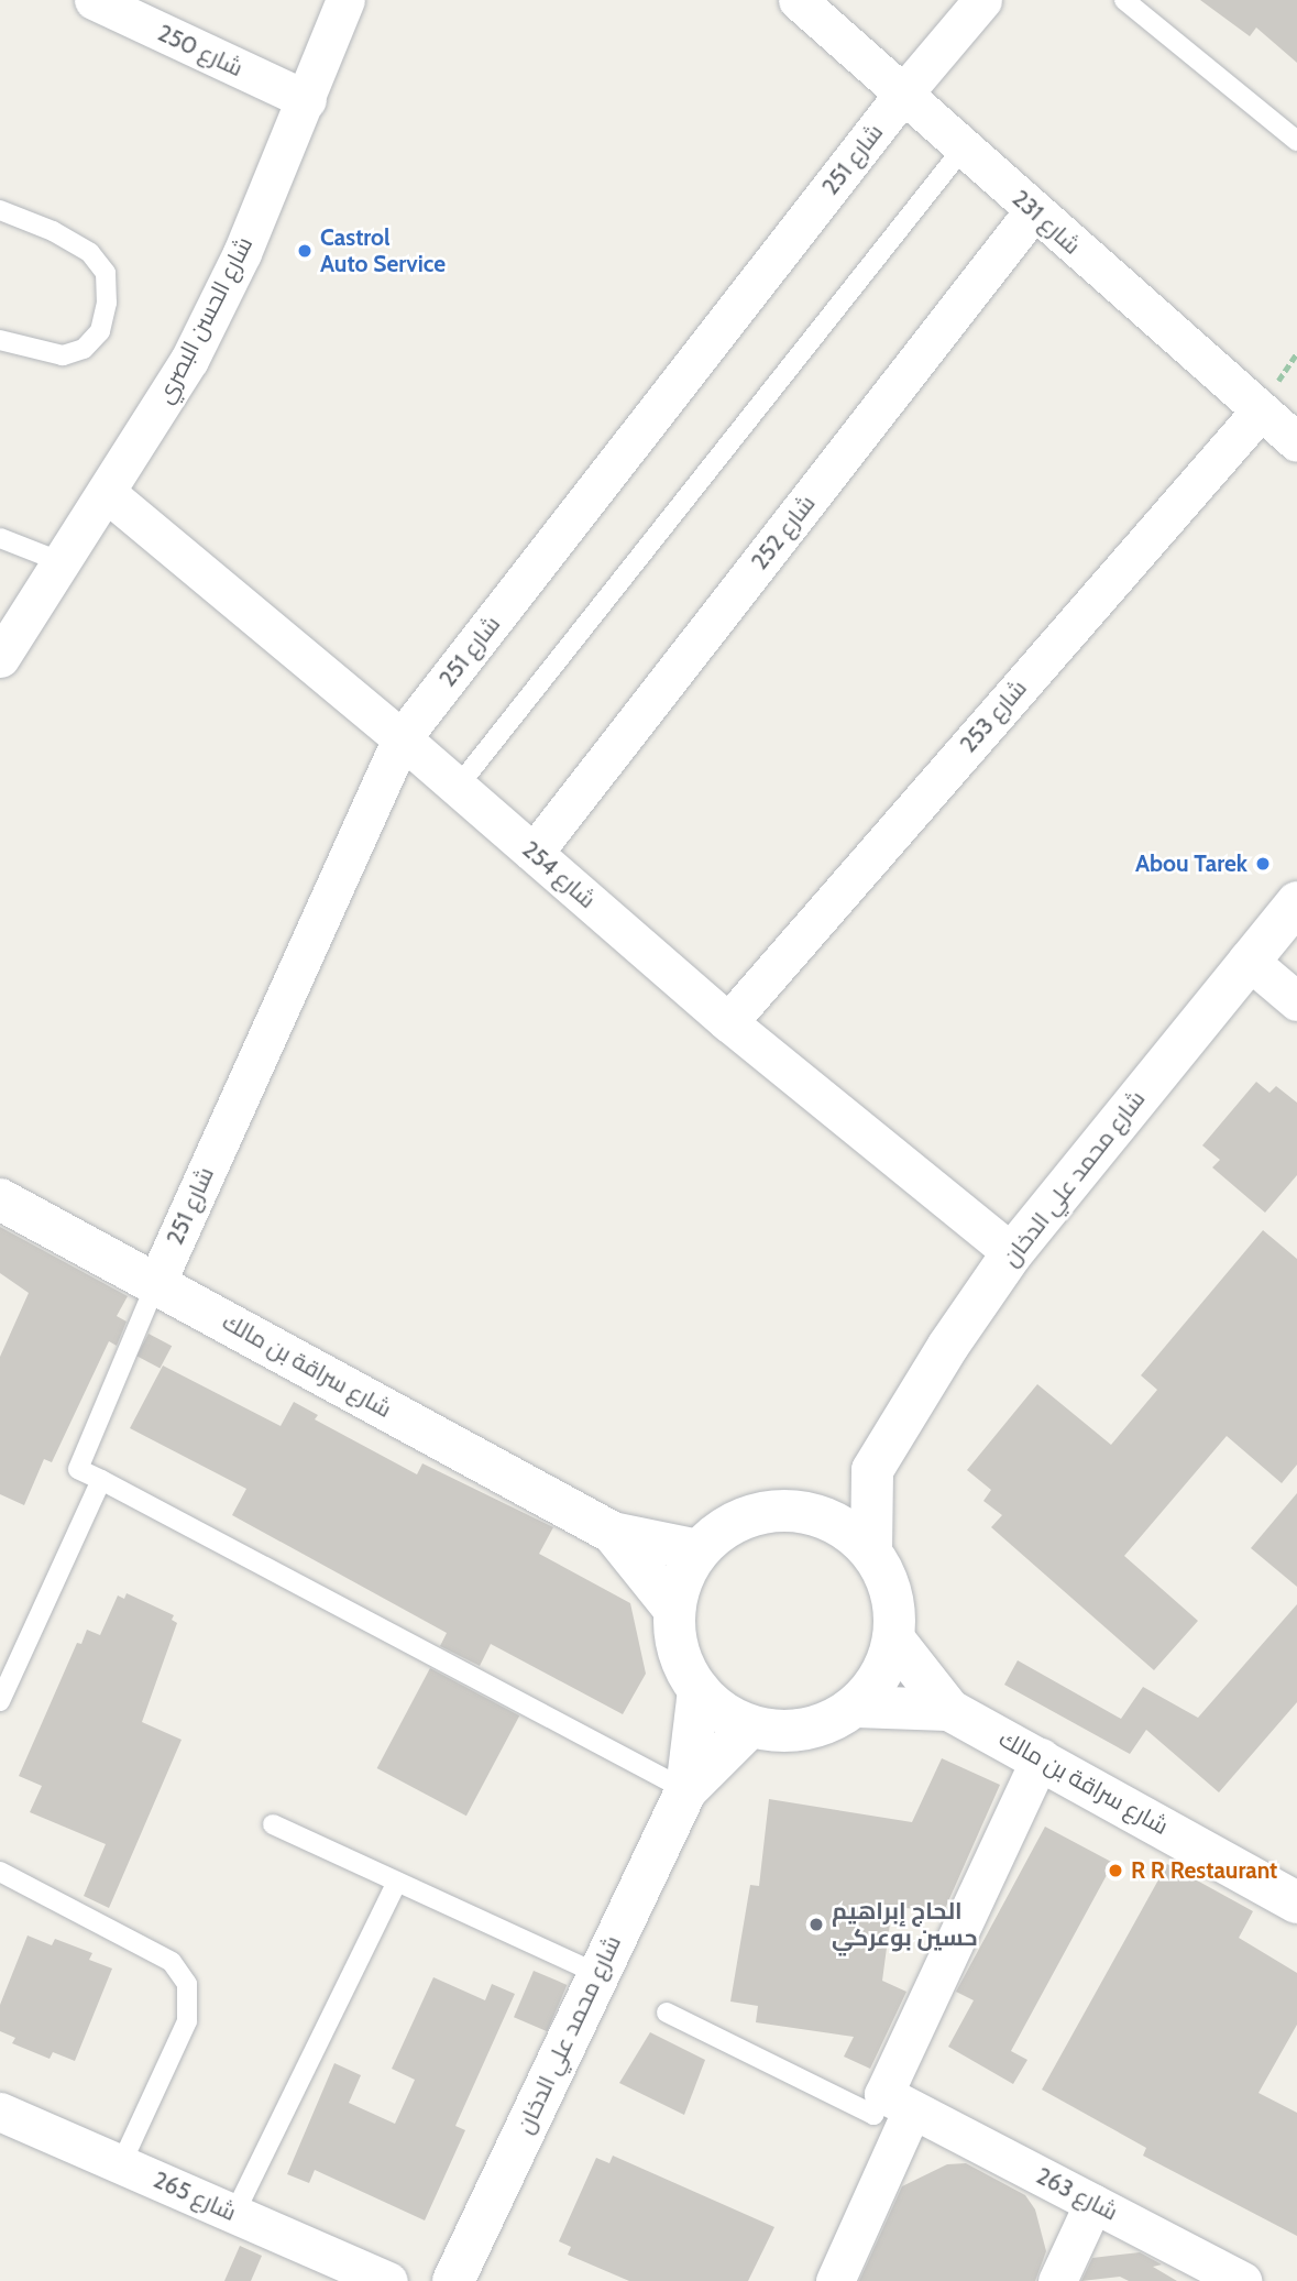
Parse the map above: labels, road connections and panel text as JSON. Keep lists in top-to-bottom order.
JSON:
{
  "streets": {
    "street": [
      "شارع 250",
      "شارع 251",
      "شارع 231",
      "شارع الحسن البصري",
      "شارع 252",
      "شارع 253",
      "شارع 254",
      "شارع محمد علي الدخان",
      "شارع سراقة بن مالك",
      "شارع 263",
      "شارع 265"
    ]
  },
  "crossings": [
    ["شارع 250", "شارع الحسن البصري"],
    ["شارع 251", "شارع 231"],
    ["شارع 251", "شارع 254"],
    ["شارع 251", "شارع سراقة بن مالك"],
    ["شارع 231", "شارع 252"],
    ["شارع 231", "شارع 253"],
    ["شارع الحسن البصري", "شارع 254"],
    ["شارع 252", "شارع 254"],
    ["شارع 253", "شارع 254"],
    ["شارع 254", "شارع محمد علي الدخان"],
    ["شارع محمد علي الدخان", "شارع سراقة بن مالك"]
  ],
  "places": [
    "Castrol Auto Service",
    "Abou Tarek",
    "R R Restaurant",
    "الحاج إبراهيم حسين بوعركي"
  ]
}
